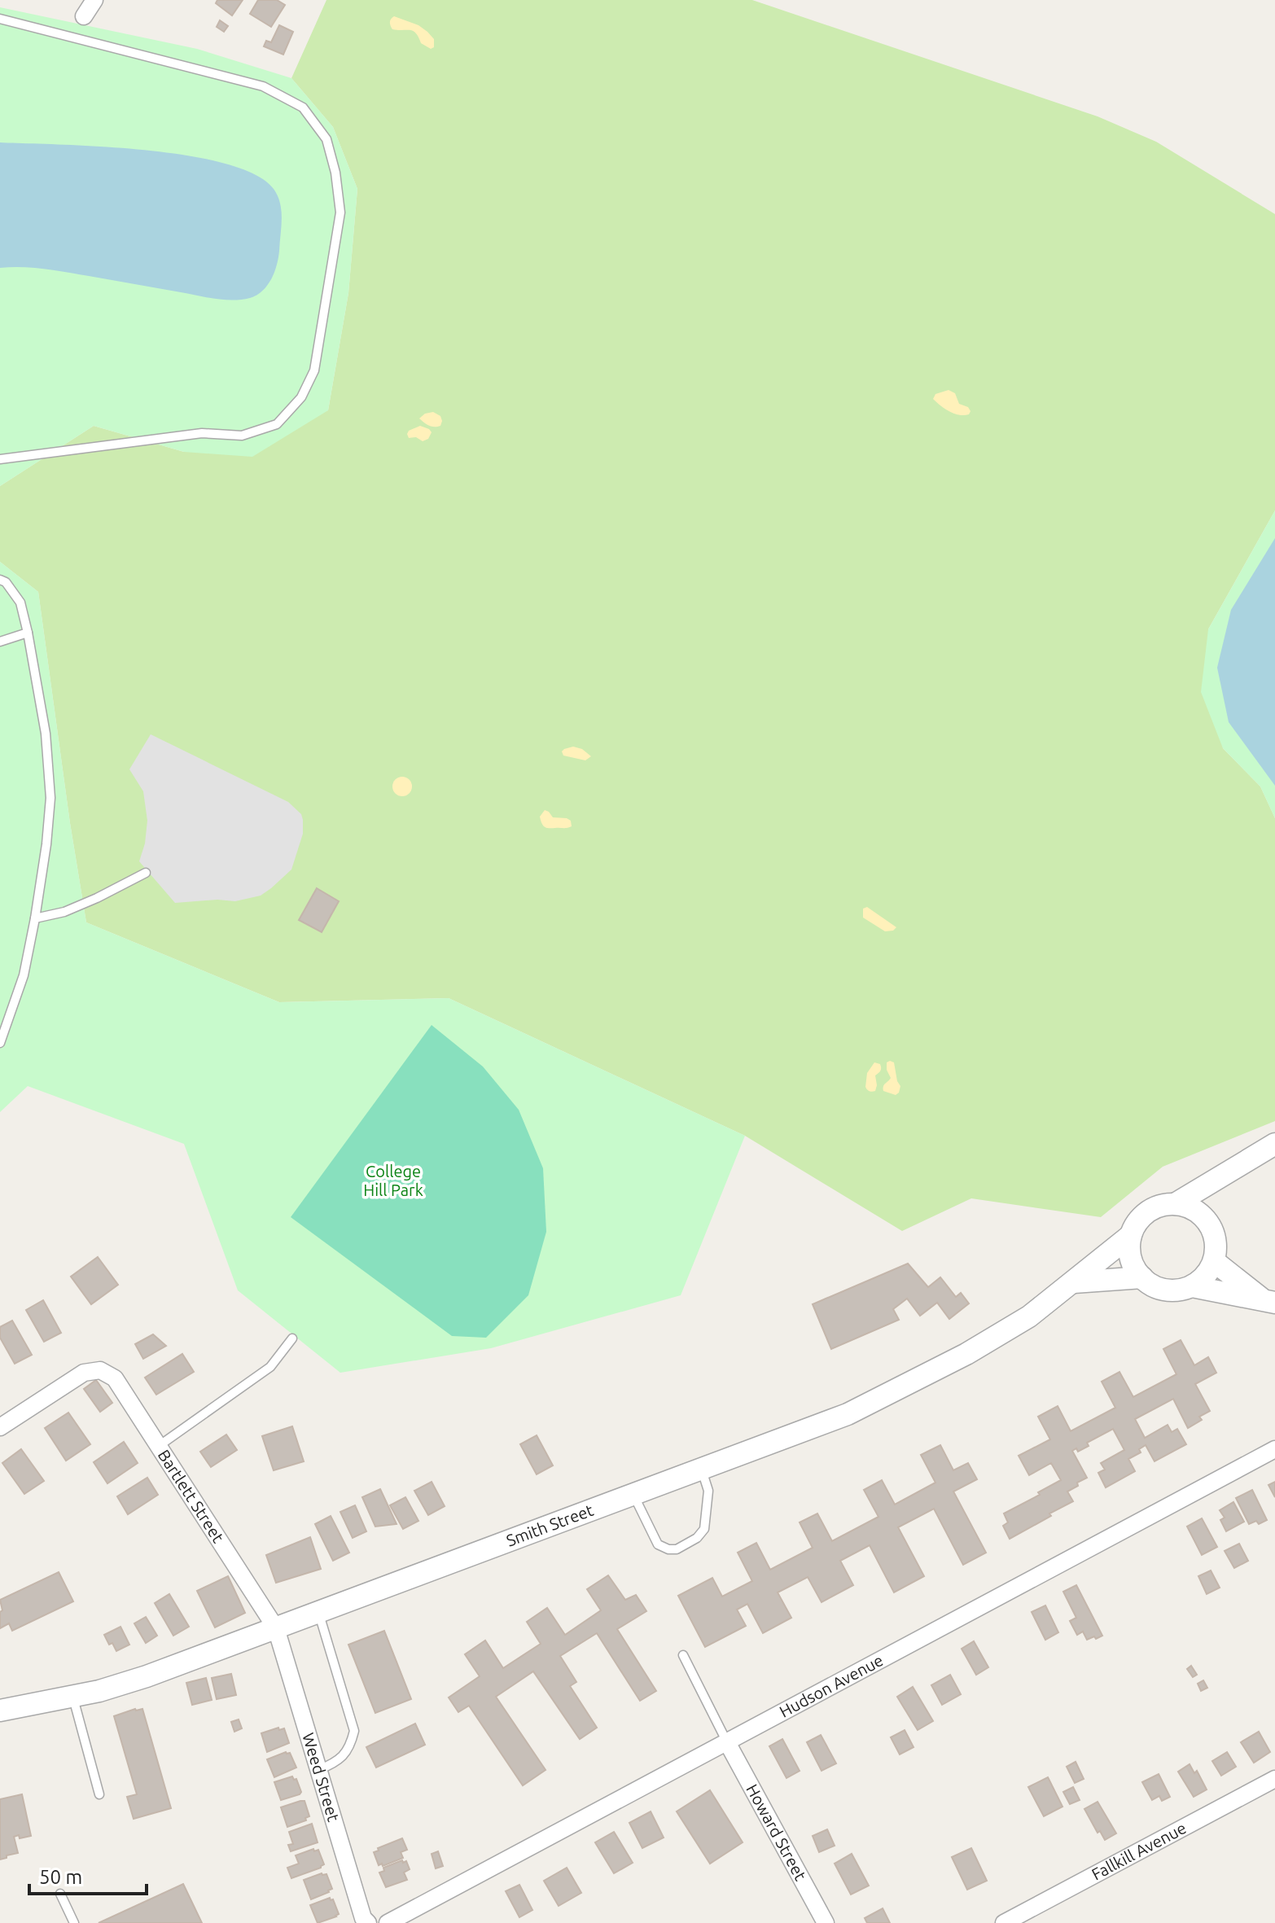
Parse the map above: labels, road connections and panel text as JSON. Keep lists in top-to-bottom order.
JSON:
{
  "streets": {
    "street": [
      "Bartlett Street",
      "Smith Street",
      "Hudson Avenue",
      "Weed Street",
      "Howard Street",
      "Fallkill Avenue"
    ]
  },
  "crossings": [
    ["Bartlett Street", "Smith Street"],
    ["Bartlett Street", "Weed Street"],
    ["Smith Street", "Weed Street"],
    ["Hudson Avenue", "Howard Street"]
  ],
  "parks": ["College Hill Park"],
  "scale_bar": "50 m"
}
